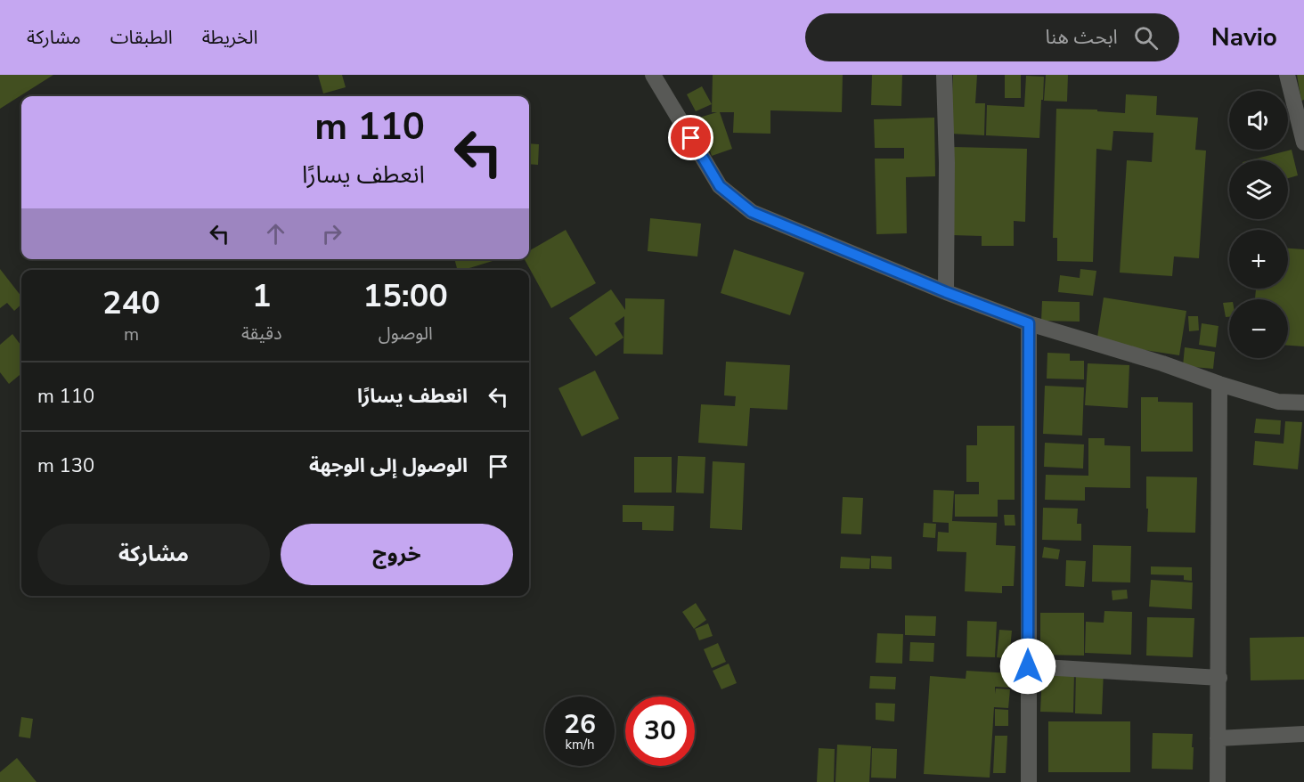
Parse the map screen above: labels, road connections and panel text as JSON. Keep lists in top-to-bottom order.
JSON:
{
  "page": {
    "header": "Navio",
    "search": "ابحث هنا",
    "nav": ["الخريطة", "الطبقات", "مشاركة"],
    "map_buttons": ["+", "−"],
    "turn": ["110 m", "انعطف يسارًا"],
    "eta": [
      "15:00",
      "الوصول",
      "1",
      "دقيقة",
      "240",
      "m"
    ],
    "list": [
      {
        "name": "انعطف يسارًا",
        "value": "110 m"
      },
      {
        "name": "الوصول إلى الوجهة",
        "value": "130 m"
      }
    ],
    "buttons": ["خروج", "مشاركة"],
    "speed": "26 km/h",
    "limit": "30"
  }
}
